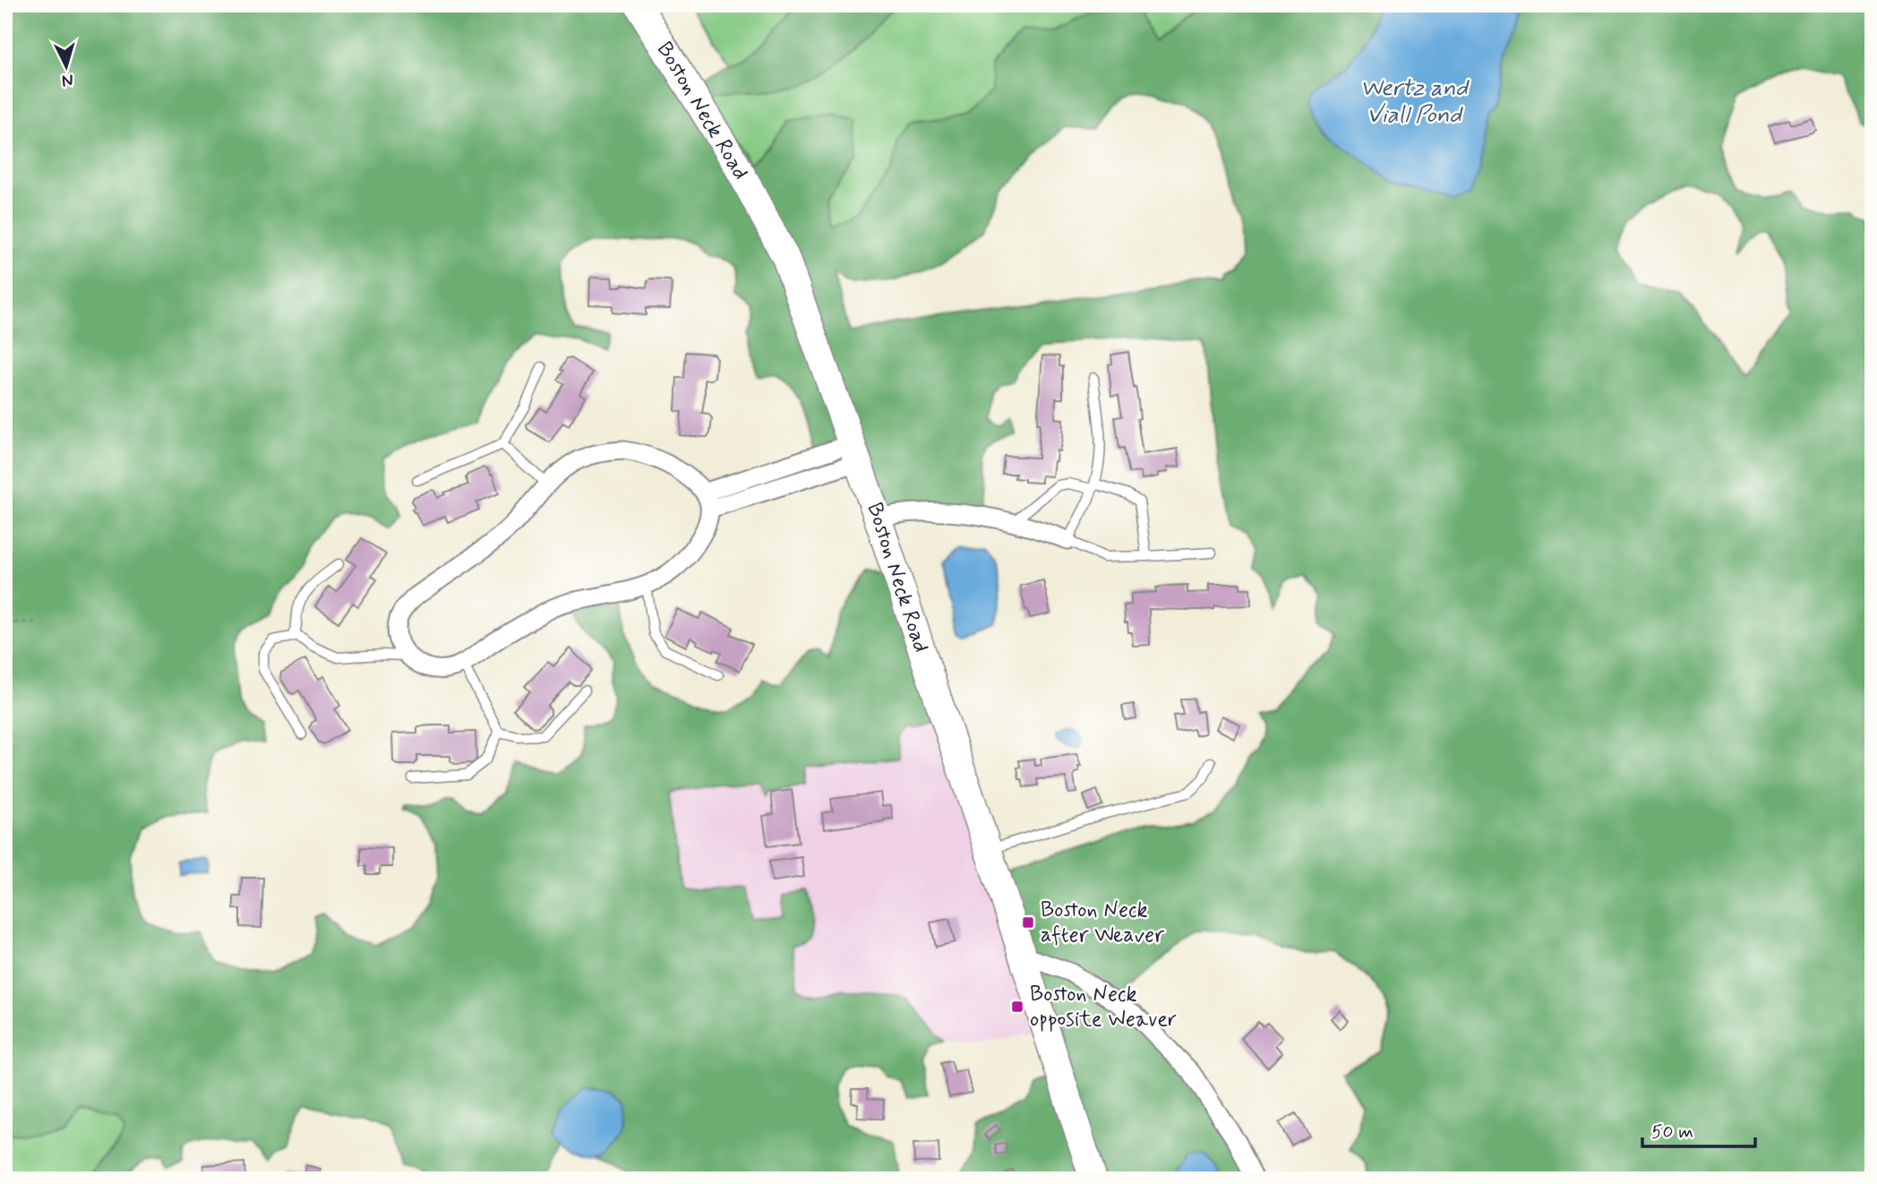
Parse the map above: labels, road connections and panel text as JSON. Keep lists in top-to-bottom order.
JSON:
{
  "streets": {
    "main road": ["Boston Neck Road"]
  },
  "water": ["Wertz and Viall Pond"],
  "places": {
    "transit": ["Boston Neck after Weaver", "Boston Neck opposite Weaver"]
  },
  "scale_bar": "50 m",
  "north": "bottom"
}
